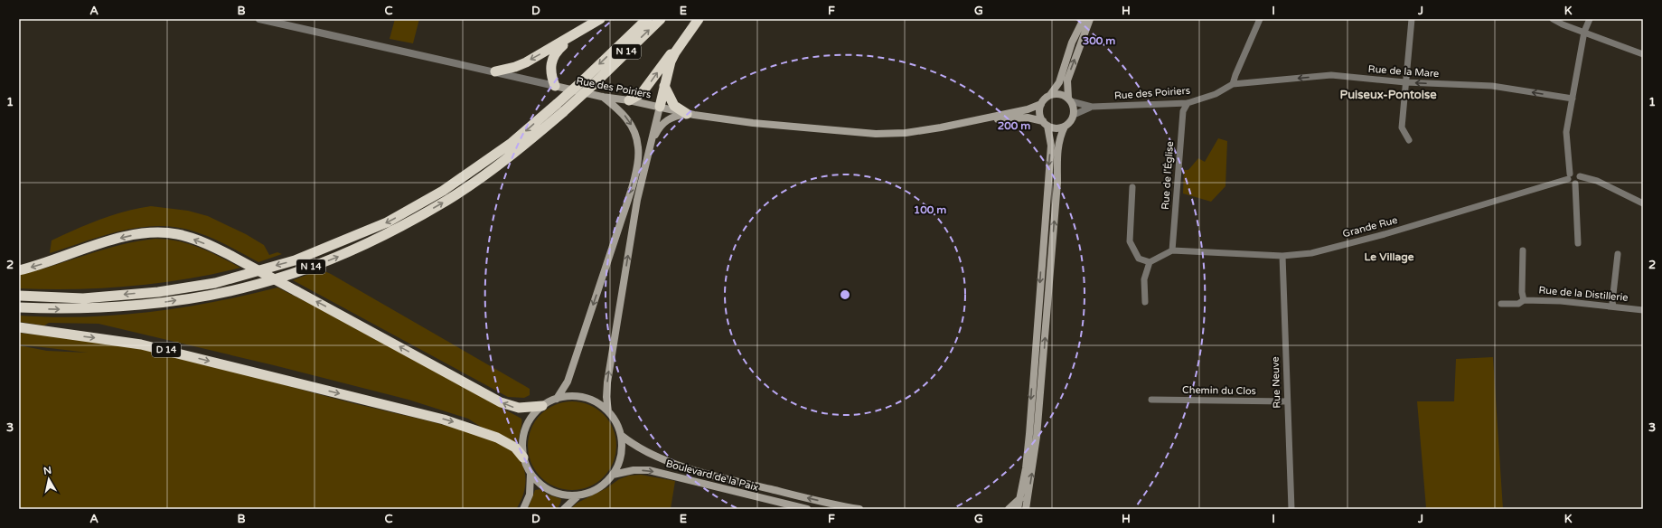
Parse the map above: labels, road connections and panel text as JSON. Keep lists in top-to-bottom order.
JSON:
{
  "streets": {
    "highway": ["N 14", "D 14"],
    "main road": ["Rue des Poiriers", "Boulevard de la Paix"],
    "street": [
      "Rue de la Mare",
      "Rue de l'Église",
      "Grande Rue",
      "Rue de la Distillerie",
      "Rue Neuve",
      "Chemin du Clos"
    ]
  },
  "crossings": [
    ["Rue de la Mare", "Rue des Poiriers"],
    ["Rue des Poiriers", "Rue de l'Église"],
    ["Rue de l'Église", "Grande Rue"],
    ["Grande Rue", "Rue Neuve"],
    ["D 14", "Boulevard de la Paix"],
    ["Rue Neuve", "Chemin du Clos"]
  ],
  "one_way": ["Rue de la Mare"],
  "districts": ["Puiseux-Pontoise", "Le Village"],
  "north": "top",
  "grid": {
    "columns": [
      "A",
      "B",
      "C",
      "D",
      "E",
      "F",
      "G",
      "H",
      "I",
      "J",
      "K"
    ],
    "rows": ["1", "2", "3"]
  },
  "rings": ["300 m", "200 m", "100 m"]
}
